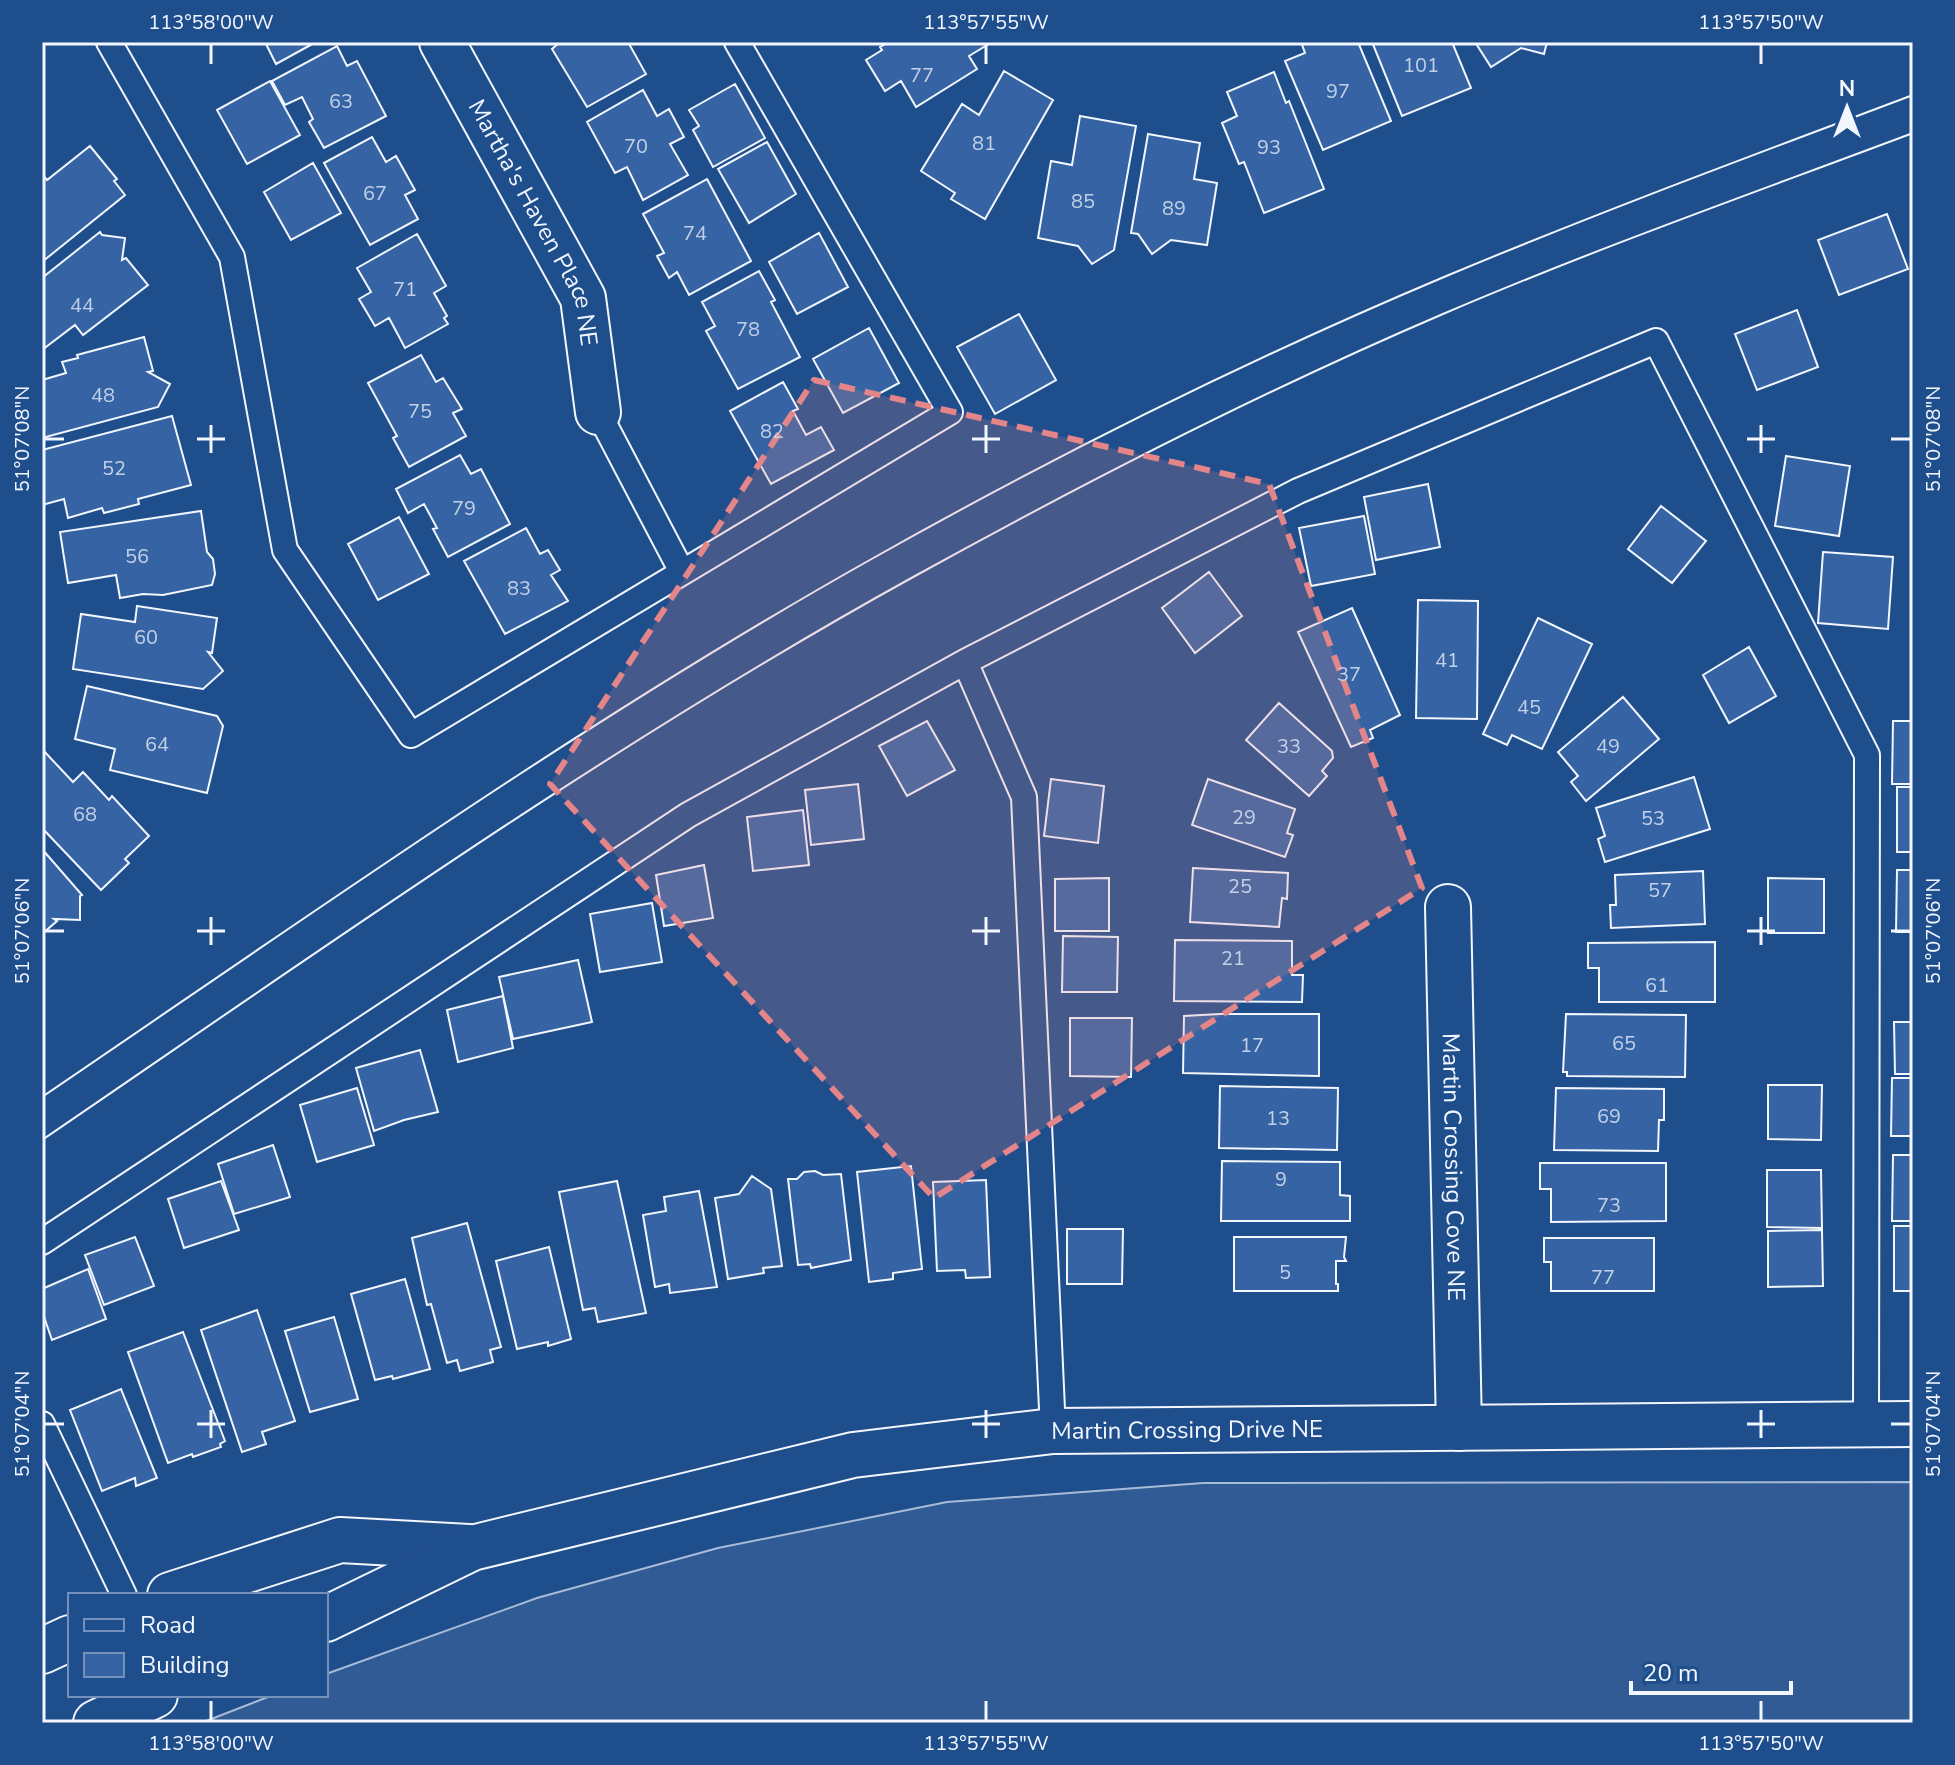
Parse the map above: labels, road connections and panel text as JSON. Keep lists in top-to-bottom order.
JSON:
{
  "streets": {
    "street": ["Martha's Haven Place NE", "Martin Crossing Cove NE", "Martin Crossing Drive NE"]
  },
  "crossings": [
    ["Martin Crossing Cove NE", "Martin Crossing Drive NE"]
  ],
  "house_numbers": [
    "101",
    "77",
    "97",
    "63",
    "81",
    "70",
    "93",
    "67",
    "85",
    "89",
    "74",
    "71",
    "44",
    "78",
    "48",
    "75",
    "82",
    "52",
    "79",
    "56",
    "83",
    "60",
    "41",
    "37",
    "45",
    "64",
    "33",
    "49",
    "68",
    "29",
    "53",
    "25",
    "57",
    "21",
    "61",
    "65",
    "17",
    "69",
    "13",
    "9",
    "73",
    "5",
    "77"
  ],
  "legend": ["Road", "Building"],
  "scale_bar": "20 m",
  "north": "top",
  "coordinates": [
    "113°58'00\"W",
    "113°57'55\"W",
    "113°57'50\"W",
    "51°07'08\"N",
    "51°07'06\"N",
    "51°07'04\"N"
  ]
}
